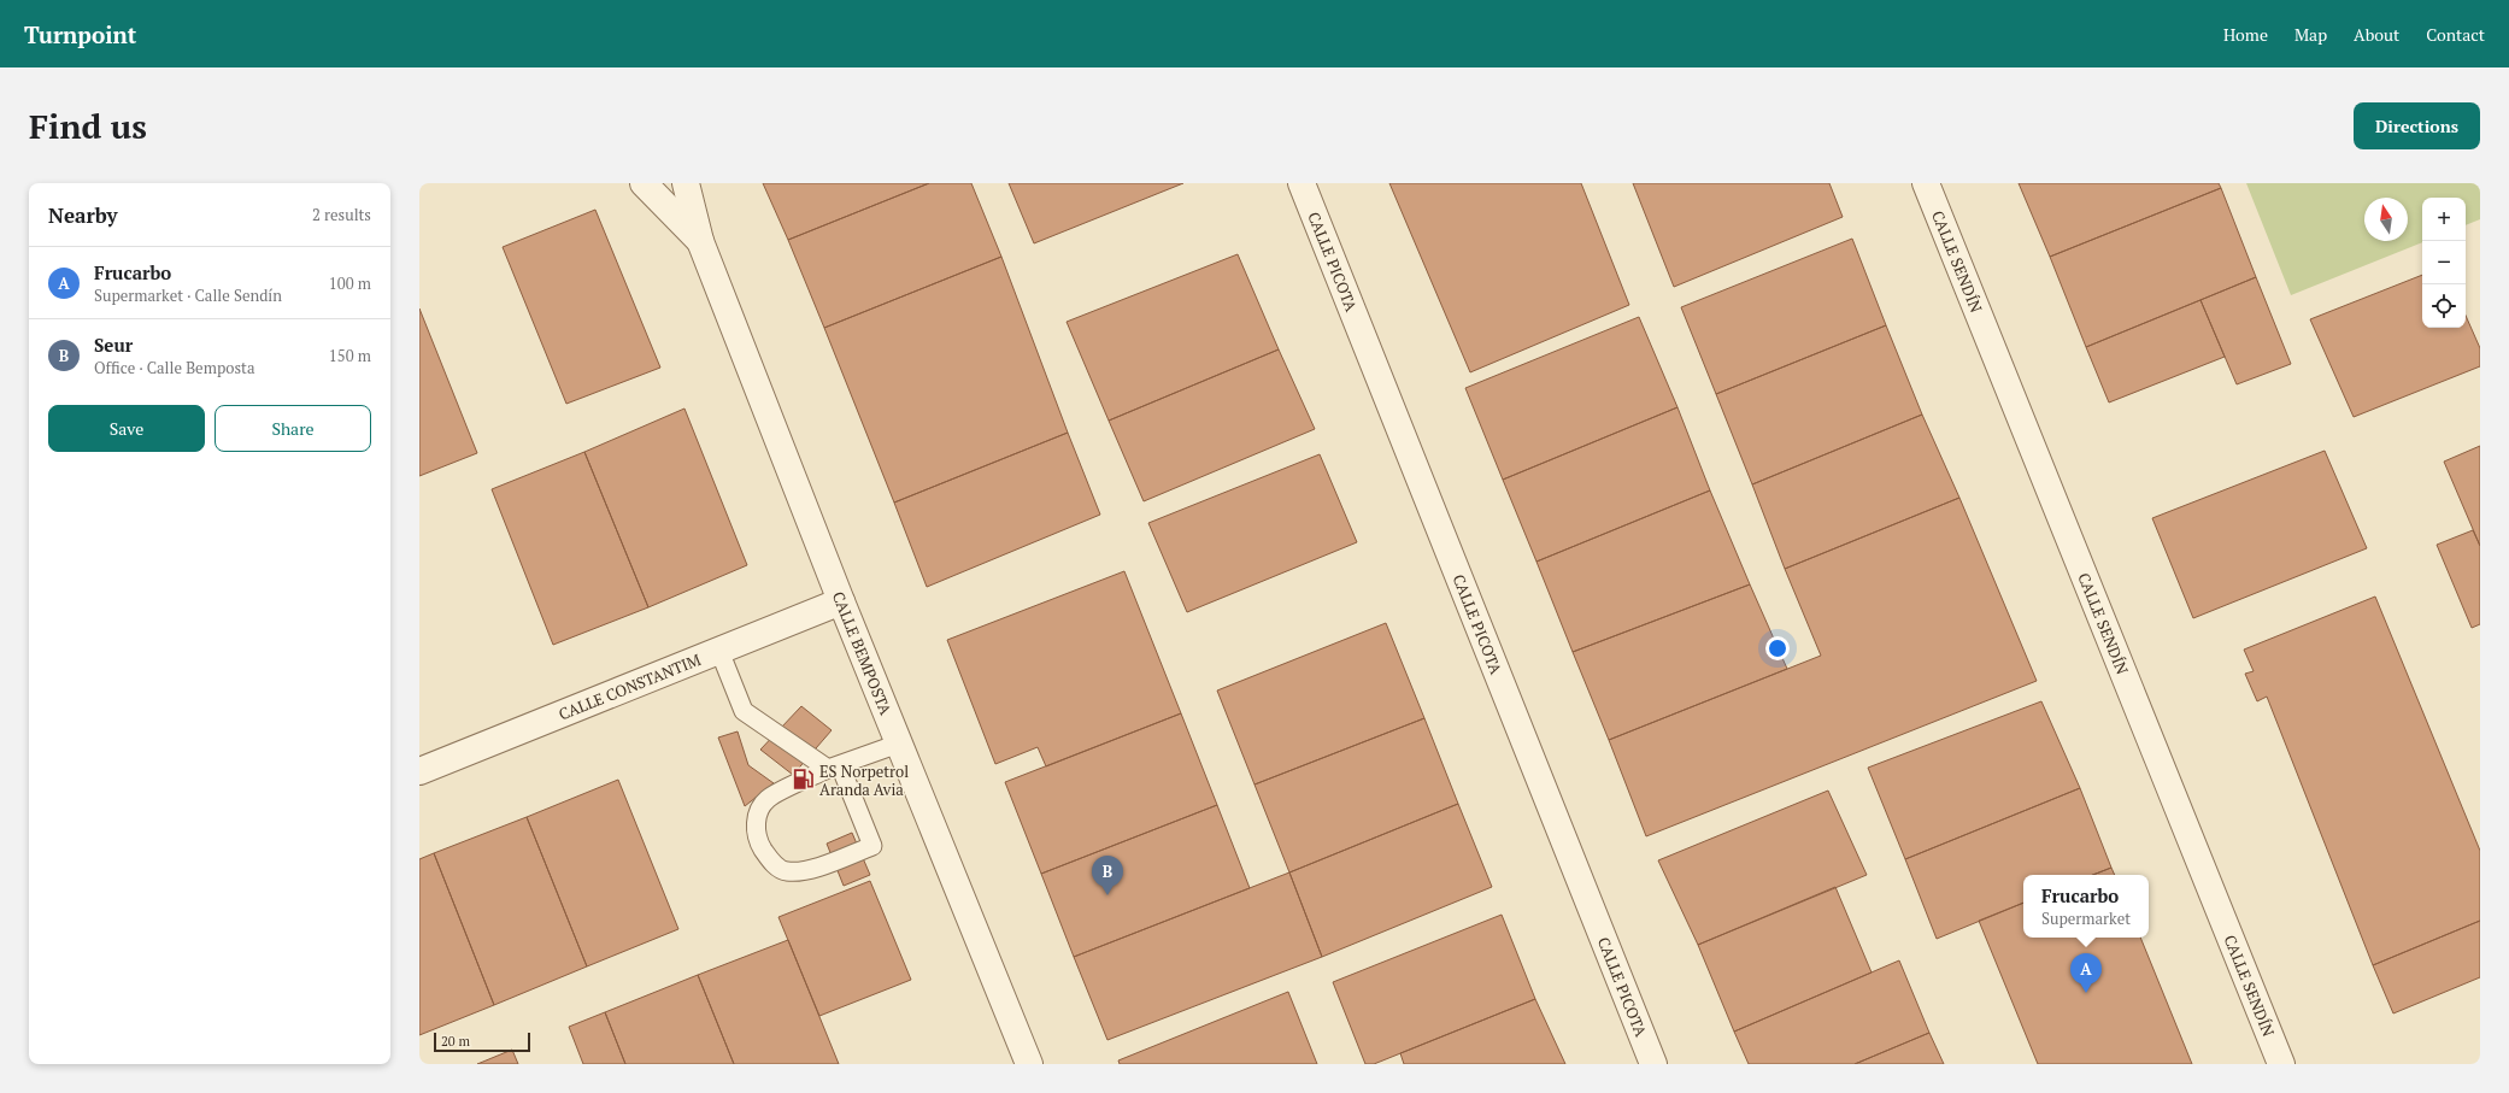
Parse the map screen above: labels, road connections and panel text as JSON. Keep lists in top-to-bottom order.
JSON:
{
  "streets": {
    "street": [
      "CALLE PICOTA",
      "CALLE SENDÍN",
      "CALLE BEMPOSTA",
      "CALLE CONSTANTIM"
    ]
  },
  "crossings": [
    ["CALLE BEMPOSTA", "CALLE CONSTANTIM"]
  ],
  "places": {
    "fuel station": ["ES Norpetrol Aranda Avia"]
  },
  "scale_bar": "20 m",
  "north": "top",
  "page": {
    "header": "Turnpoint",
    "nav": [
      "Home",
      "Map",
      "About",
      "Contact"
    ],
    "buttons": [
      "Directions",
      ["Save", "Share"]
    ],
    "title": "Find us",
    "heading": ["Nearby", "2 results"],
    "map_buttons": ["+", "−"],
    "list": [
      {
        "mark": "A",
        "name": "Frucarbo",
        "note": "Supermarket · Calle Sendín",
        "value": "100 m"
      },
      {
        "mark": "B",
        "name": "Seur",
        "note": "Office · Calle Bemposta",
        "value": "150 m"
      }
    ],
    "pins": ["B", "A"],
    "popup": ["Frucarbo", "Supermarket"],
    "scale": "20 m"
  }
}
